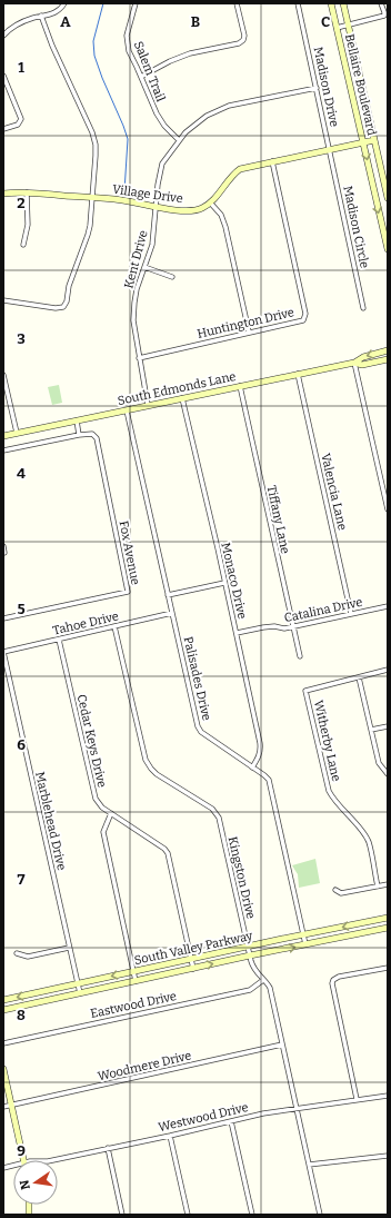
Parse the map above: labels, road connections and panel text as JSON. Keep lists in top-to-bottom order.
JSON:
{
  "streets": {
    "main road": [
      "Bellaire Boulevard",
      "Village Drive",
      "South Edmonds Lane",
      "South Valley Parkway"
    ],
    "street": [
      "Salem Trail",
      "Madison Drive",
      "Madison Circle",
      "Kent Drive",
      "Huntington Drive",
      "Valencia Lane",
      "Tiffany Lane",
      "Fox Avenue",
      "Monaco Drive",
      "Catalina Drive",
      "Tahoe Drive",
      "Palisades Drive",
      "Cedar Keys Drive",
      "Witherby Lane",
      "Marblehead Drive",
      "Kingston Drive",
      "Eastwood Drive",
      "Woodmere Drive",
      "Westwood Drive"
    ]
  },
  "crossings": [
    ["Salem Trail", "Kent Drive"],
    ["Bellaire Boulevard", "Village Drive"],
    ["Madison Drive", "Village Drive"],
    ["Madison Drive", "Madison Circle"],
    ["Madison Drive", "Kent Drive"],
    ["Village Drive", "Madison Circle"],
    ["Village Drive", "Kent Drive"],
    ["Village Drive", "Huntington Drive"],
    ["Kent Drive", "Huntington Drive"],
    ["Kent Drive", "South Edmonds Lane"],
    ["South Edmonds Lane", "Valencia Lane"],
    ["South Edmonds Lane", "Tiffany Lane"],
    ["South Edmonds Lane", "Monaco Drive"],
    ["South Edmonds Lane", "Palisades Drive"],
    ["Valencia Lane", "Catalina Drive"],
    ["Tiffany Lane", "Catalina Drive"],
    ["Monaco Drive", "Catalina Drive"],
    ["Monaco Drive", "Palisades Drive"],
    ["Tahoe Drive", "Palisades Drive"],
    ["Tahoe Drive", "Cedar Keys Drive"],
    ["Tahoe Drive", "Marblehead Drive"],
    ["Tahoe Drive", "Kingston Drive"],
    ["Palisades Drive", "South Valley Parkway"],
    ["Cedar Keys Drive", "South Valley Parkway"],
    ["Marblehead Drive", "South Valley Parkway"],
    ["Kingston Drive", "South Valley Parkway"],
    ["Kingston Drive", "Eastwood Drive"],
    ["Kingston Drive", "Woodmere Drive"],
    ["Kingston Drive", "Westwood Drive"]
  ],
  "north": "left",
  "grid": {
    "columns": ["A", "B", "C"],
    "rows": [
      "1",
      "2",
      "3",
      "4",
      "5",
      "6",
      "7",
      "8",
      "9"
    ]
  }
}
